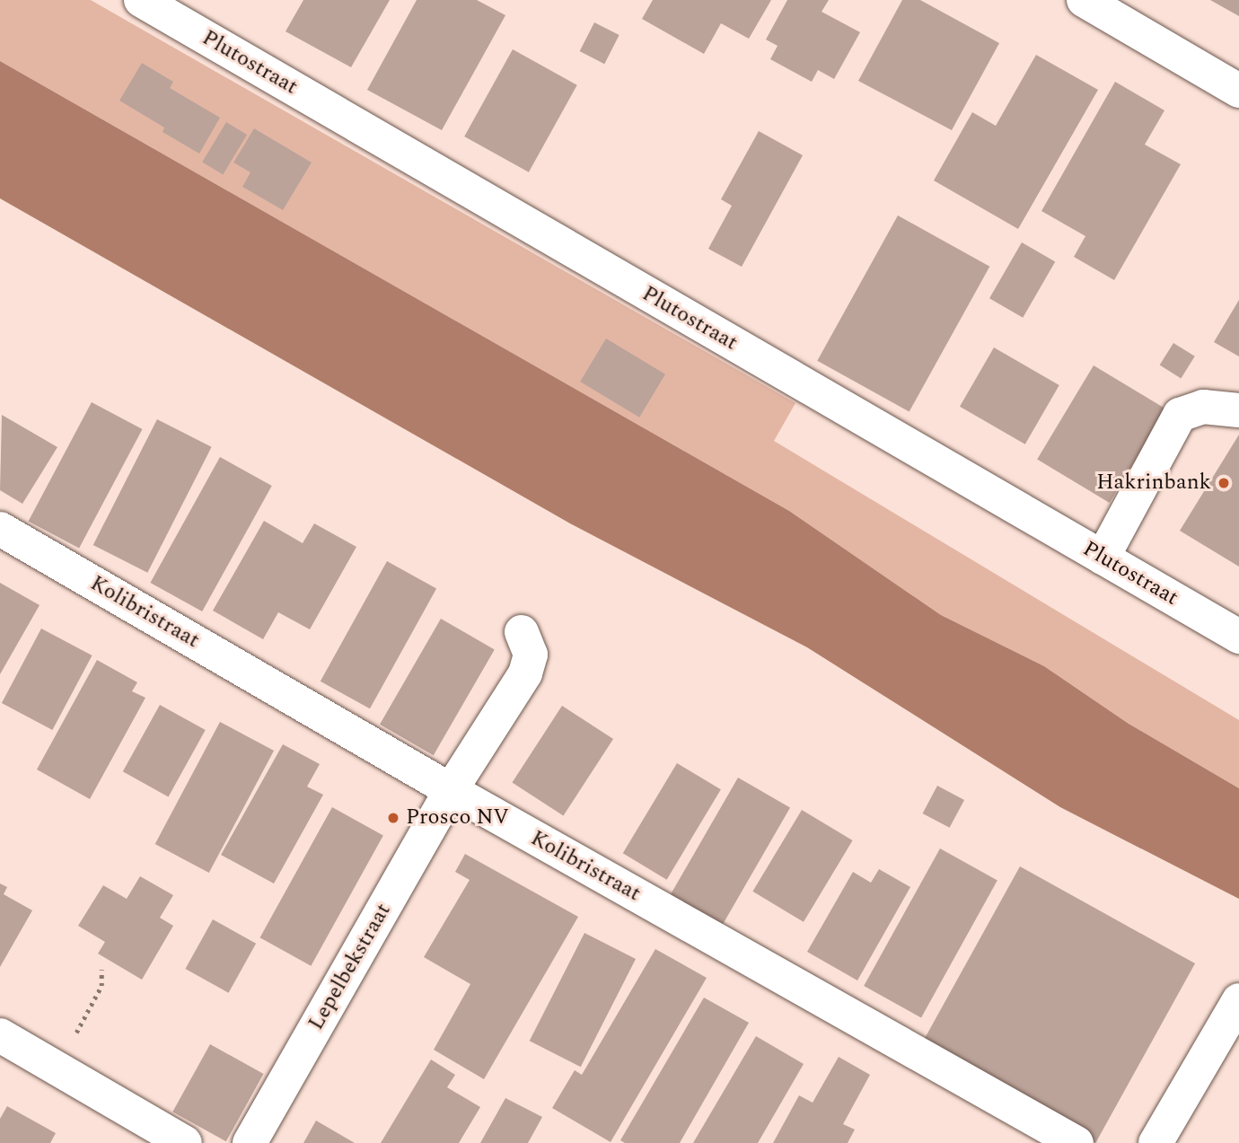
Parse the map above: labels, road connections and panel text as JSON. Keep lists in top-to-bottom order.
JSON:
{
  "streets": {
    "street": ["Plutostraat", "Kolibristraat", "Lepelbekstraat"]
  },
  "crossings": [
    ["Kolibristraat", "Lepelbekstraat"]
  ],
  "places": ["Hakrinbank", "Prosco NV"]
}
